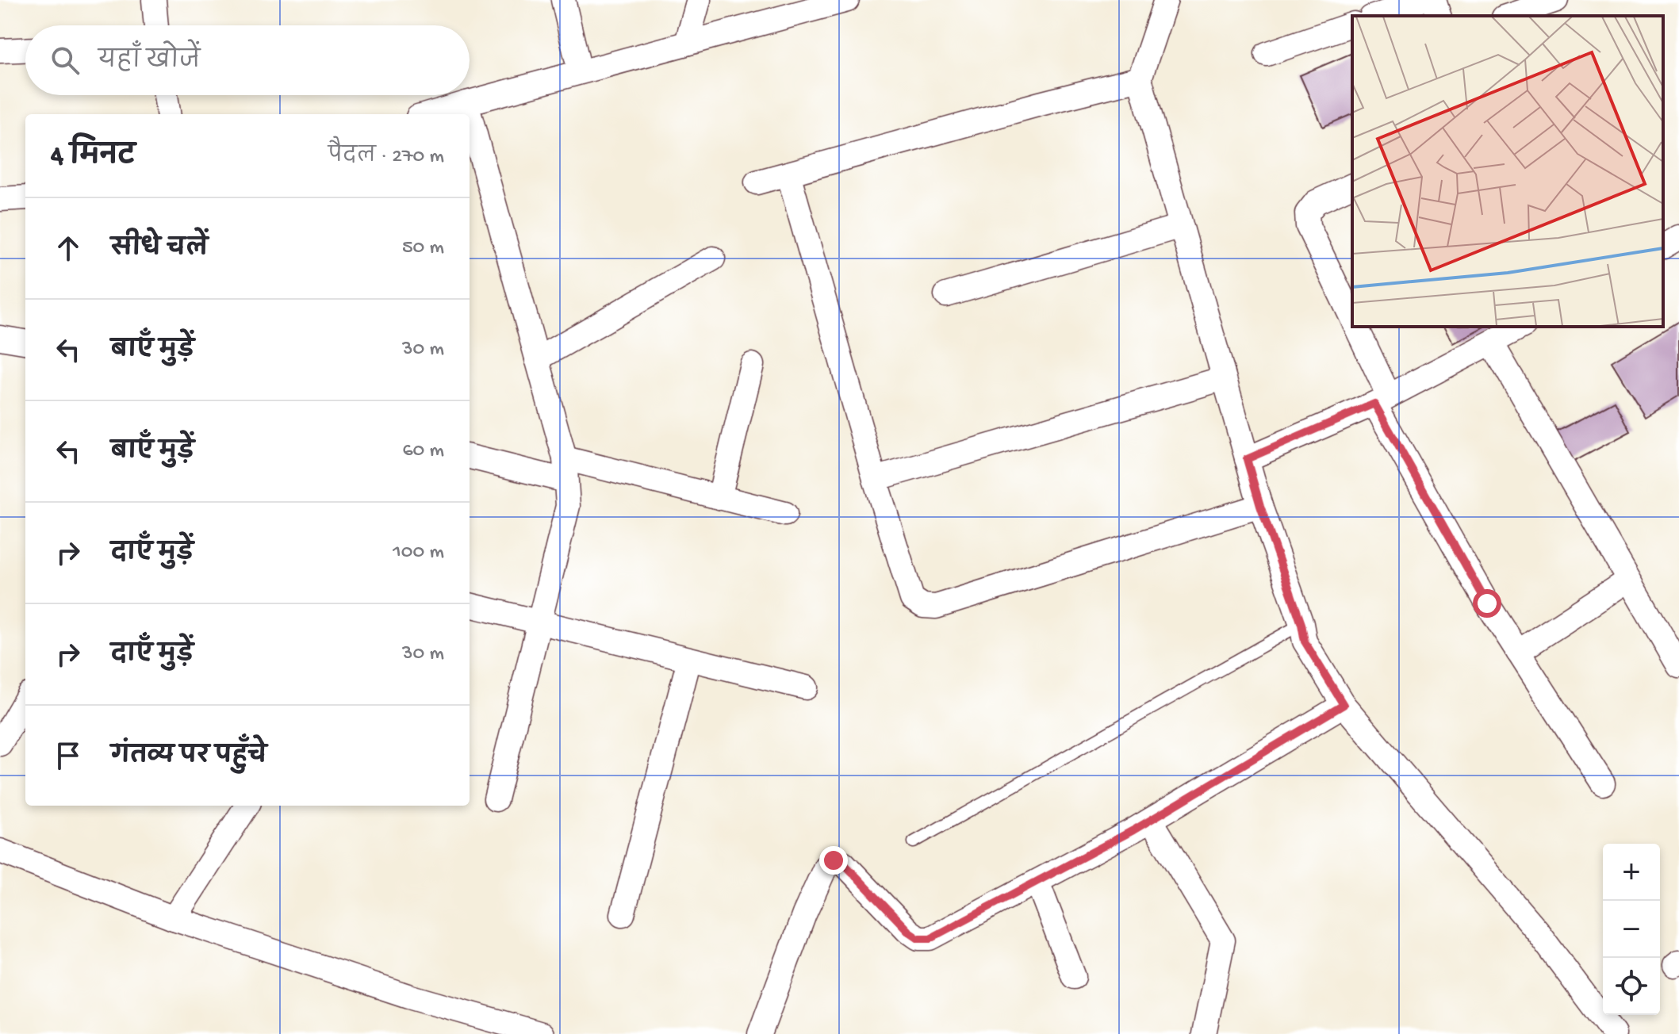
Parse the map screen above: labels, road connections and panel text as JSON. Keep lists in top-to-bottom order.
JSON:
{
  "page": {
    "search": "यहाँ खोजें",
    "heading": ["4 मिनट", "पैदल · 270 m"],
    "list": [
      ["सीधे चलें", "50 m"],
      ["बाएँ मुड़ें", "30 m"],
      ["बाएँ मुड़ें", "60 m"],
      ["दाएँ मुड़ें", "100 m"],
      ["दाएँ मुड़ें", "30 m"],
      "गंतव्य पर पहुँचे"
    ],
    "map_buttons": ["+", "−"]
  }
}
